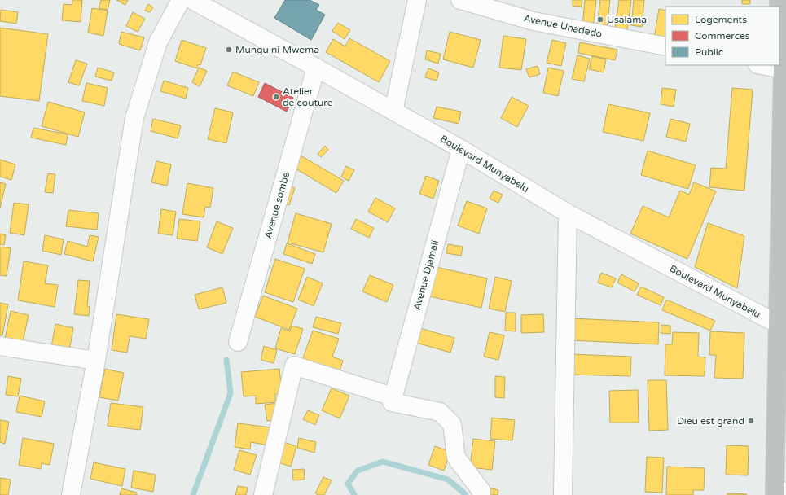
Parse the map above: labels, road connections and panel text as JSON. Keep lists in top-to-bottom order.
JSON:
{
  "streets": {
    "street": [
      "Avenue Unadedo",
      "Boulevard Munyabelu",
      "Avenue sombe",
      "Avenue Djamali"
    ]
  },
  "crossings": [
    ["Boulevard Munyabelu", "Avenue sombe"],
    ["Boulevard Munyabelu", "Avenue Djamali"]
  ],
  "places": [
    "Usalama",
    "Mungu ni Mwema",
    "Atelier de couture",
    "Dieu est grand"
  ],
  "legend": ["Logements", "Commerces", "Public"]
}
